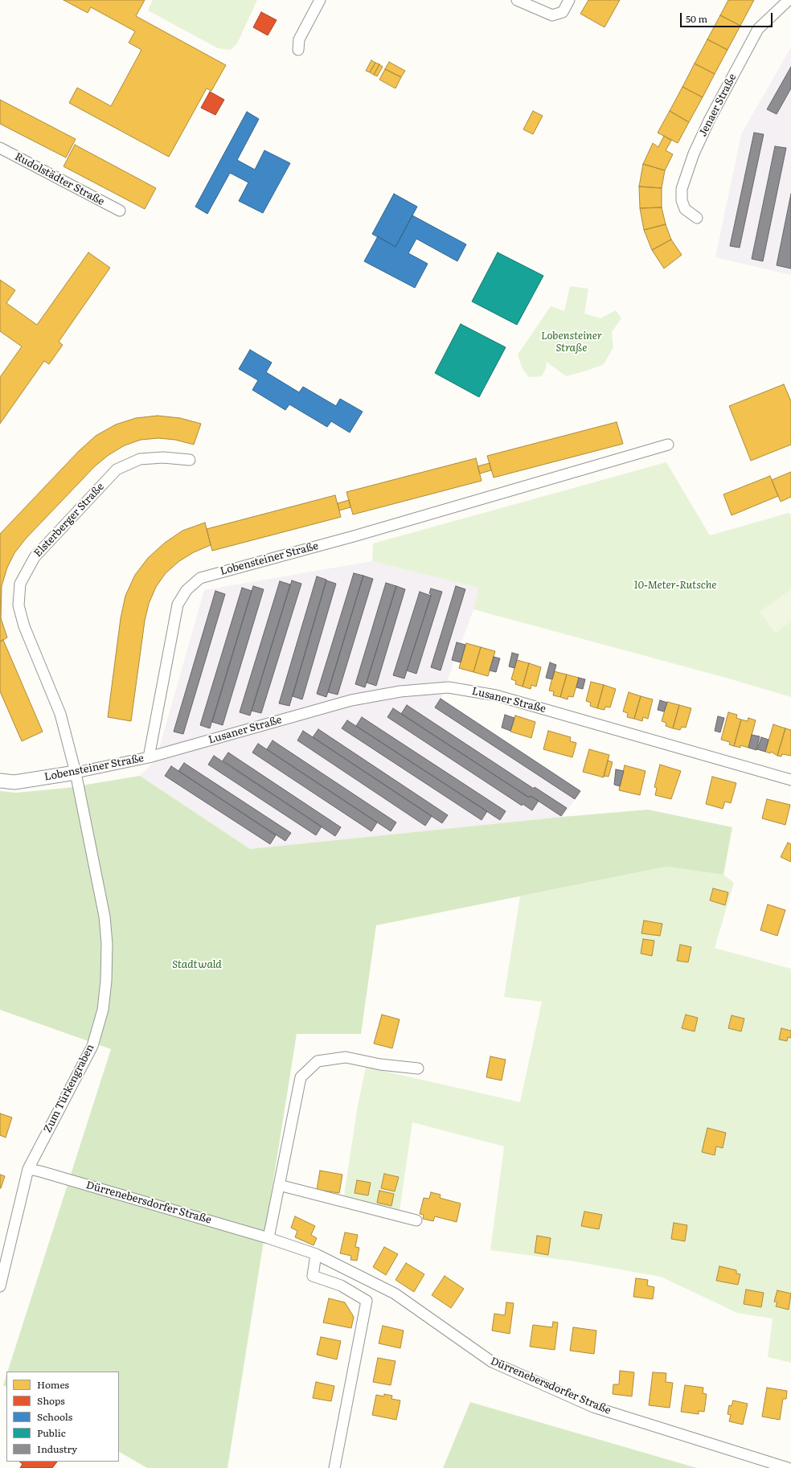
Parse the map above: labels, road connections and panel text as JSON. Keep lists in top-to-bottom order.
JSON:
{
  "streets": {
    "street": [
      "Jenaer Straße",
      "Rudolstädter Straße",
      "Elsterberger Straße",
      "Lobensteiner Straße",
      "Lusaner Straße",
      "Zum Türkengraben",
      "Dürrenebersdorfer Straße"
    ]
  },
  "crossings": [
    ["Elsterberger Straße", "Lobensteiner Straße"],
    ["Elsterberger Straße", "Zum Türkengraben"],
    ["Lobensteiner Straße", "Lusaner Straße"],
    ["Lobensteiner Straße", "Zum Türkengraben"],
    ["Zum Türkengraben", "Dürrenebersdorfer Straße"]
  ],
  "parks": ["Lobensteiner Straße", "10-Meter-Rutsche", "Stadtwald"],
  "legend": [
    "Homes",
    "Shops",
    "Schools",
    "Public",
    "Industry"
  ],
  "scale_bar": "50 m"
}
